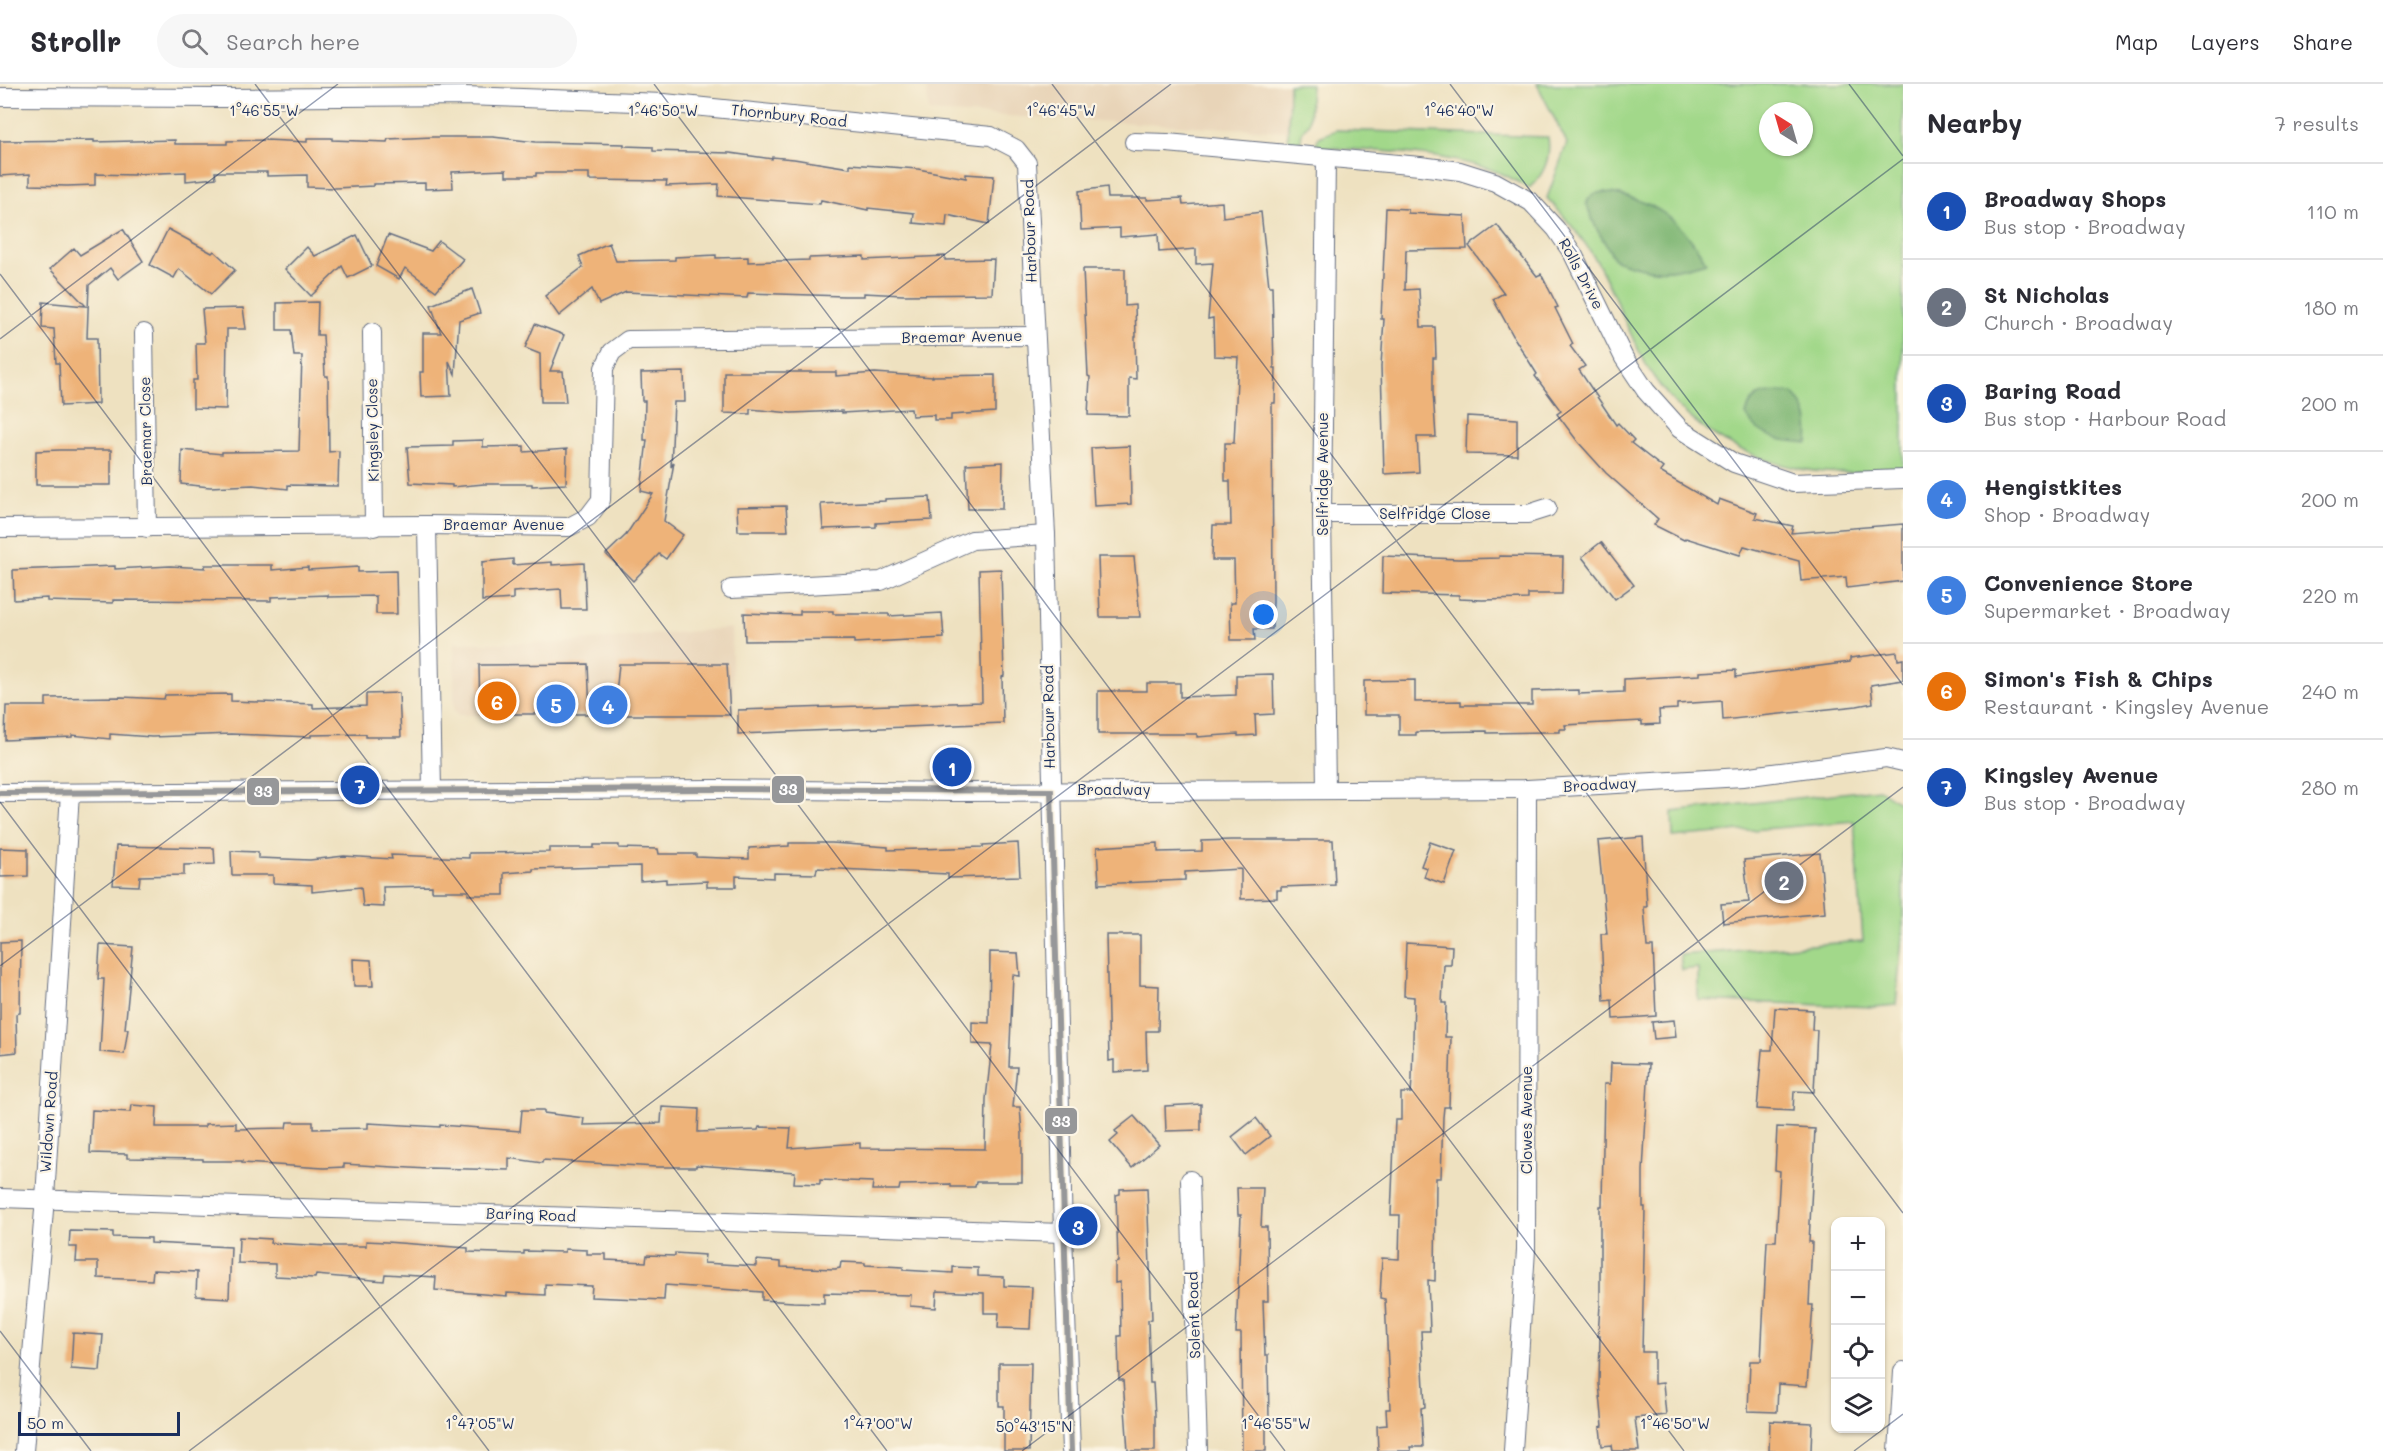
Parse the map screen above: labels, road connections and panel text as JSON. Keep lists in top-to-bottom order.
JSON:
{
  "streets": {
    "street": [
      "Thornbury Road",
      "Harbour Road",
      "Rolls Drive",
      "Braemar Avenue",
      "Kingsley Close",
      "Braemar Close",
      "Selfridge Avenue",
      "Selfridge Close",
      "Broadway",
      "Clowes Avenue",
      "Wildown Road",
      "Baring Road",
      "Solent Road"
    ]
  },
  "crossings": [
    ["Thornbury Road", "Harbour Road"],
    ["Harbour Road", "Braemar Avenue"],
    ["Harbour Road", "Broadway"],
    ["Harbour Road", "Baring Road"],
    ["Rolls Drive", "Selfridge Avenue"],
    ["Braemar Avenue", "Kingsley Close"],
    ["Braemar Avenue", "Braemar Close"],
    ["Selfridge Avenue", "Selfridge Close"],
    ["Selfridge Avenue", "Broadway"],
    ["Broadway", "Clowes Avenue"],
    ["Broadway", "Wildown Road"],
    ["Wildown Road", "Baring Road"]
  ],
  "lines": ["transit line 33"],
  "scale_bar": "50 m",
  "north": "top left",
  "page": {
    "header": "Strollr",
    "search": "Search here",
    "nav": ["Map", "Layers", "Share"],
    "heading": ["Nearby", "7 results"],
    "list": [
      {
        "mark": "1",
        "name": "Broadway Shops",
        "note": "Bus stop · Broadway",
        "value": "110 m"
      },
      {
        "mark": "2",
        "name": "St Nicholas",
        "note": "Church · Broadway",
        "value": "180 m"
      },
      {
        "mark": "3",
        "name": "Baring Road",
        "note": "Bus stop · Harbour Road",
        "value": "200 m"
      },
      {
        "mark": "4",
        "name": "Hengistkites",
        "note": "Shop · Broadway",
        "value": "200 m"
      },
      {
        "mark": "5",
        "name": "Convenience Store",
        "note": "Supermarket · Broadway",
        "value": "220 m"
      },
      {
        "mark": "6",
        "name": "Simon's Fish & Chips",
        "note": "Restaurant · Kingsley Avenue",
        "value": "240 m"
      },
      {
        "mark": "7",
        "name": "Kingsley Avenue",
        "note": "Bus stop · Broadway",
        "value": "280 m"
      }
    ],
    "pins": [
      "6",
      "5",
      "4",
      "1",
      "7",
      "2",
      "3"
    ],
    "map_buttons": ["+", "−"],
    "scale": "50 m"
  },
  "coordinates": [
    "1°46'55\"W",
    "1°46'50\"W",
    "1°46'45\"W",
    "1°46'40\"W",
    "1°47'05\"W",
    "1°47'00\"W",
    "50°43'15\"N"
  ]
}
